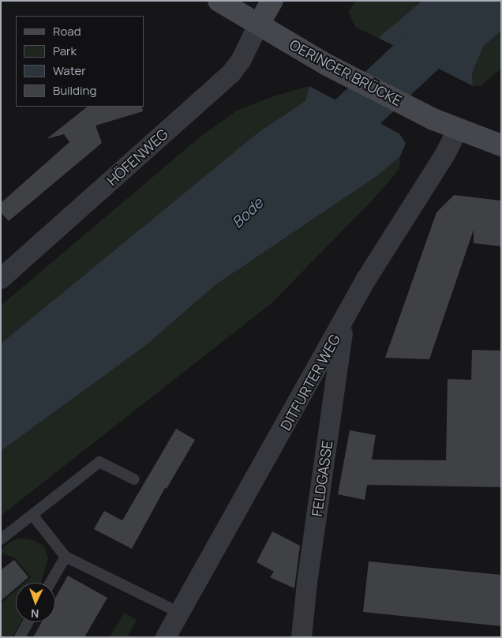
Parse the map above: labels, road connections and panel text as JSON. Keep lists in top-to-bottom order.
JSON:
{
  "streets": {
    "main road": ["OERINGER BRÜCKE"],
    "street": ["HÖFENWEG", "DITFURTER WEG", "FELDGASSE"]
  },
  "crossings": [
    ["OERINGER BRÜCKE", "HÖFENWEG"],
    ["OERINGER BRÜCKE", "DITFURTER WEG"],
    ["DITFURTER WEG", "FELDGASSE"]
  ],
  "water": ["Bode"],
  "legend": [
    "Road",
    "Park",
    "Water",
    "Building"
  ],
  "north": "bottom"
}
